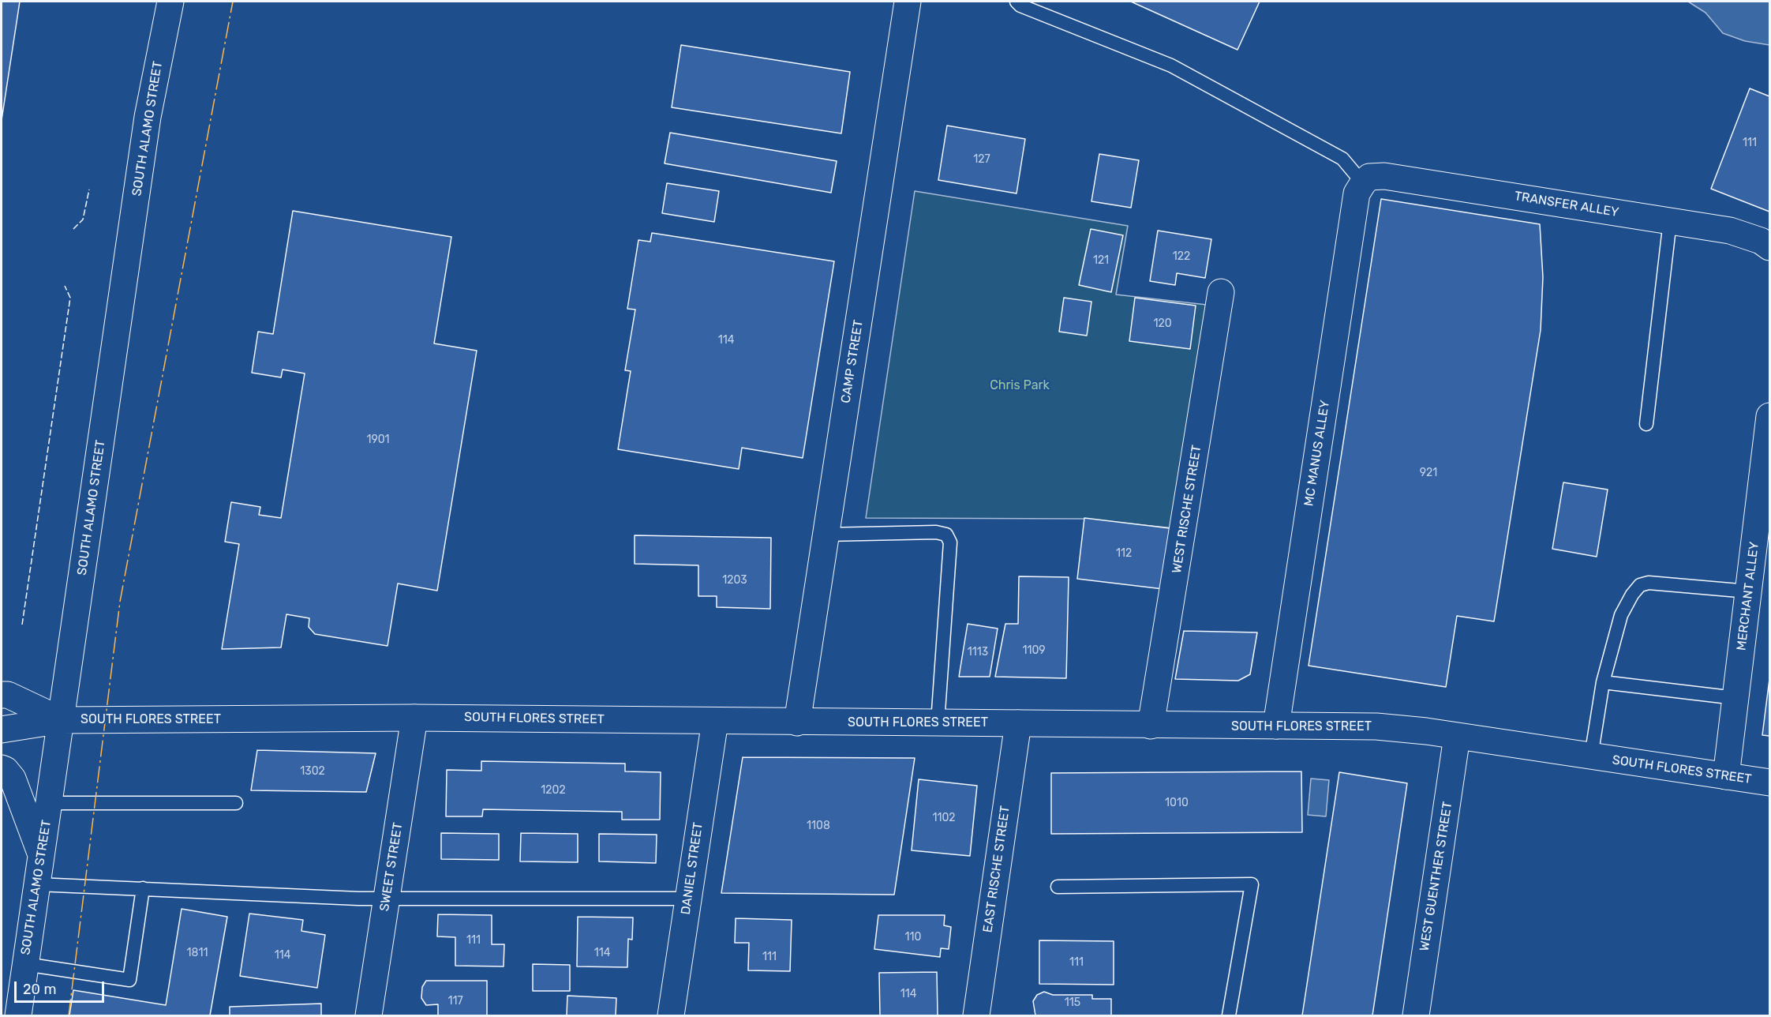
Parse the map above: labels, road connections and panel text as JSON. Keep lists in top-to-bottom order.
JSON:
{
  "streets": {
    "street": [
      "SOUTH ALAMO STREET",
      "TRANSFER ALLEY",
      "CAMP STREET",
      "MC MANUS ALLEY",
      "WEST RISCHE STREET",
      "MERCHANT ALLEY",
      "SOUTH FLORES STREET",
      "SWEET STREET",
      "DANIEL STREET",
      "EAST RISCHE STREET",
      "WEST GUENTHER STREET"
    ]
  },
  "crossings": [
    ["SOUTH ALAMO STREET", "SOUTH FLORES STREET"],
    ["TRANSFER ALLEY", "MC MANUS ALLEY"],
    ["CAMP STREET", "SOUTH FLORES STREET"],
    ["MC MANUS ALLEY", "SOUTH FLORES STREET"],
    ["WEST RISCHE STREET", "SOUTH FLORES STREET"],
    ["MERCHANT ALLEY", "SOUTH FLORES STREET"],
    ["SOUTH FLORES STREET", "SWEET STREET"],
    ["SOUTH FLORES STREET", "DANIEL STREET"],
    ["SOUTH FLORES STREET", "EAST RISCHE STREET"],
    ["SOUTH FLORES STREET", "WEST GUENTHER STREET"]
  ],
  "parks": ["Chris Park"],
  "house_numbers": [
    "111",
    "127",
    "122",
    "121",
    "120",
    "114",
    "1901",
    "921",
    "112",
    "1203",
    "1109",
    "1113",
    "1302",
    "1202",
    "1010",
    "1102",
    "1108",
    "110",
    "111",
    "1811",
    "114",
    "114",
    "111",
    "111",
    "114",
    "117",
    "115"
  ],
  "scale_bar": "20 m"
}
